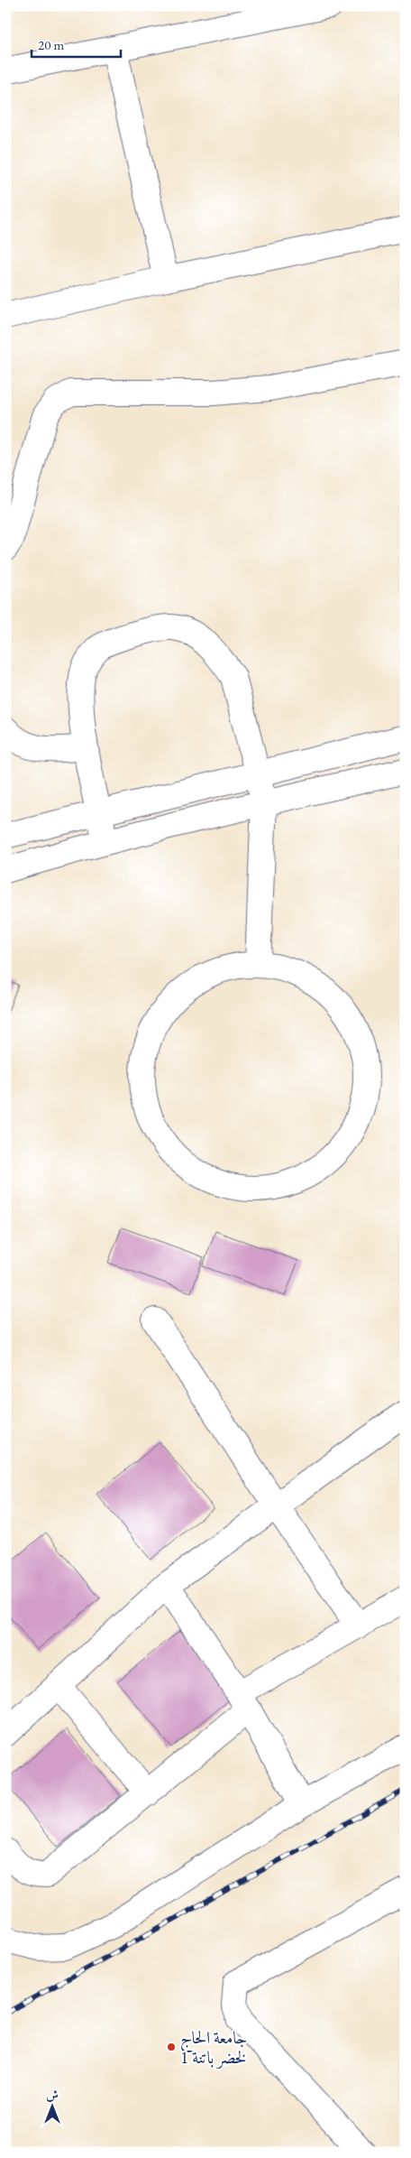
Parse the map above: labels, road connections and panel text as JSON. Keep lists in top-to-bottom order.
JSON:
{
  "places": ["جامعة الحاج لخضر باتنة 1"],
  "scale_bar": "20 m",
  "north": "top"
}
